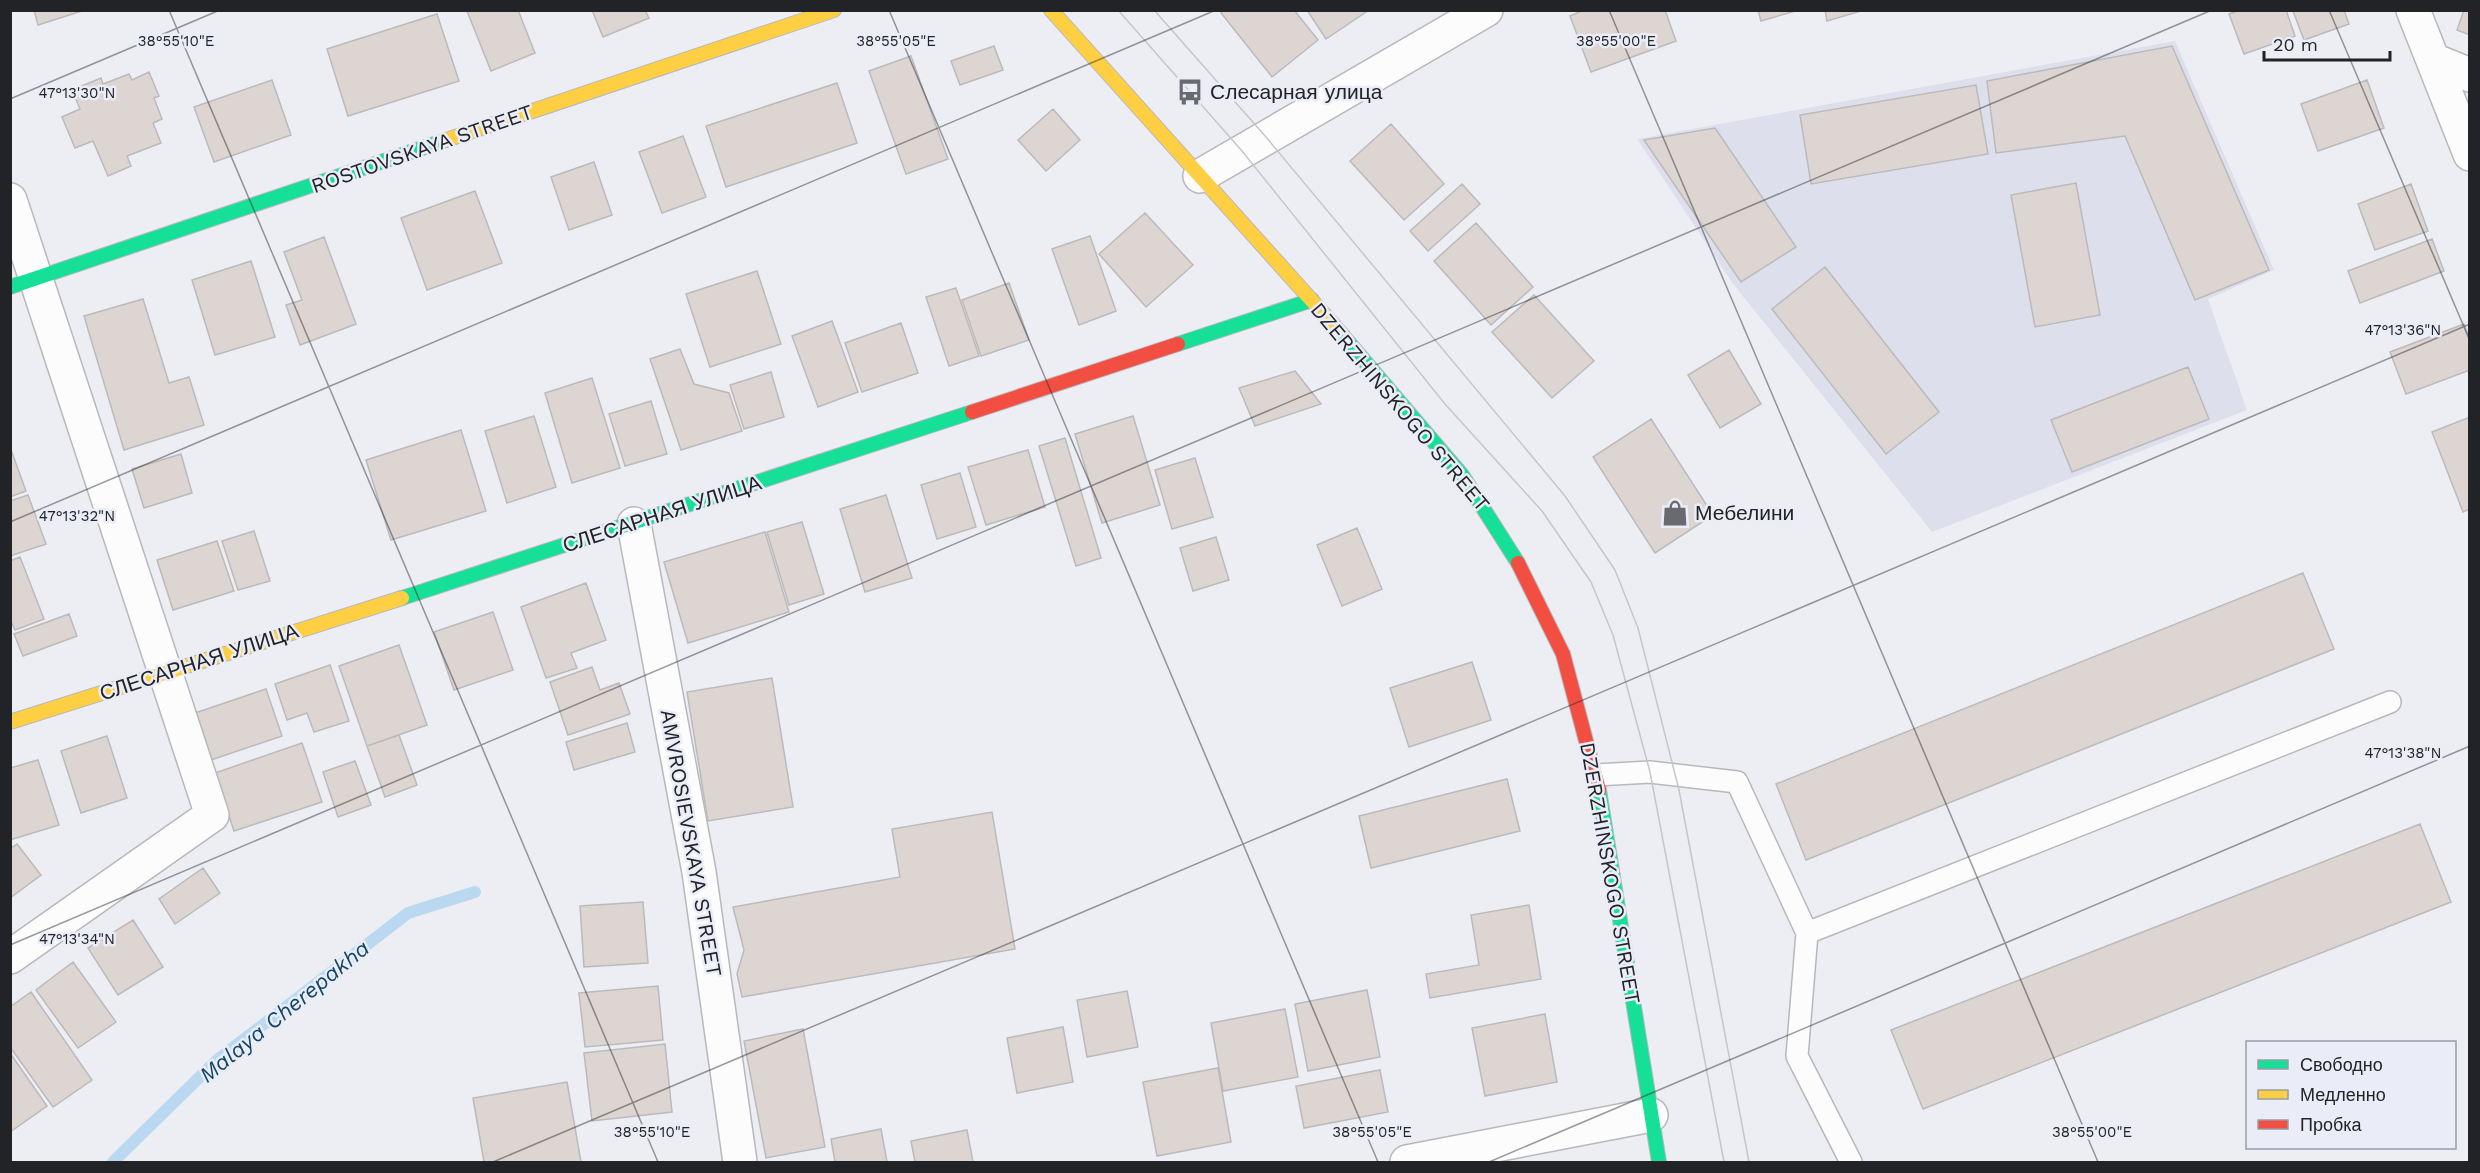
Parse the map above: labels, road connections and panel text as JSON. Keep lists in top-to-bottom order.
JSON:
{
  "streets": {
    "street": [
      "ROSTOVSKAYA STREET",
      "DZERZHINSKOGO STREET",
      "СЛЕСАРНАЯ УЛИЦА",
      "AMVROSIEVSKAYA STREET"
    ]
  },
  "crossings": [
    ["DZERZHINSKOGO STREET", "СЛЕСАРНАЯ УЛИЦА"],
    ["СЛЕСАРНАЯ УЛИЦА", "AMVROSIEVSKAYA STREET"]
  ],
  "water": ["Malaya Cherepakha"],
  "places": {
    "bus stop": ["Слесарная улица"],
    "shop": ["Мебелини"]
  },
  "legend": ["Свободно", "Медленно", "Пробка"],
  "scale_bar": "20 m",
  "coordinates": [
    "38°55'10\"E",
    "38°55'05\"E",
    "38°55'00\"E",
    "47°13'30\"N",
    "47°13'36\"N",
    "47°13'32\"N",
    "47°13'38\"N",
    "47°13'34\"N"
  ]
}
